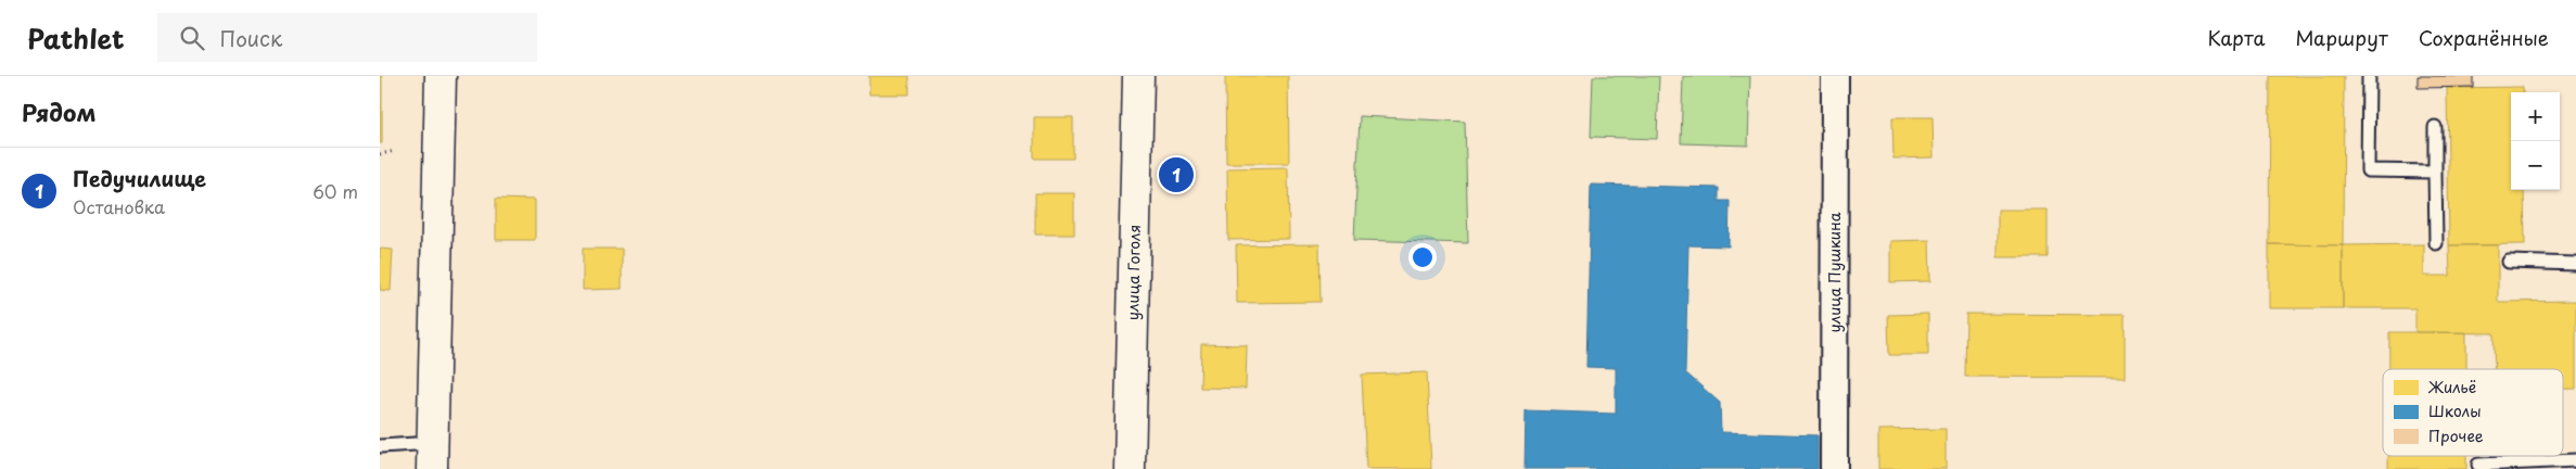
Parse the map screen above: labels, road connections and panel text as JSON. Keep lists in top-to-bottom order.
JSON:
{
  "streets": {
    "main road": ["улица Гоголя"],
    "street": ["улица Пушкина"]
  },
  "legend": ["Жильё", "Школы", "Прочее"],
  "page": {
    "header": "Pathlet",
    "search": "Поиск",
    "nav": ["Карта", "Маршрут", "Сохранённые"],
    "heading": "Рядом",
    "map_buttons": ["+", "−"],
    "list": [
      {
        "mark": "1",
        "name": "Педучилище",
        "note": "Остановка",
        "value": "60 m"
      }
    ],
    "pins": "1"
  }
}
